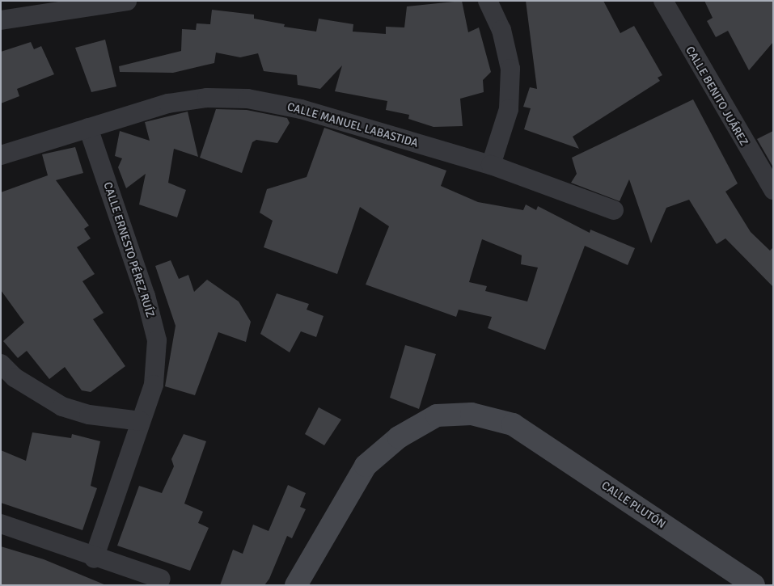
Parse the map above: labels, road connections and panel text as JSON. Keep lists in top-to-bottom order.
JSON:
{
  "streets": {
    "street": [
      "CALLE BENITO JUÁREZ",
      "CALLE MANUEL LABASTIDA",
      "CALLE ERNESTO PÉREZ RUÍZ",
      "CALLE PLUTÓN"
    ]
  },
  "crossings": [
    ["CALLE MANUEL LABASTIDA", "CALLE ERNESTO PÉREZ RUÍZ"]
  ]
}
